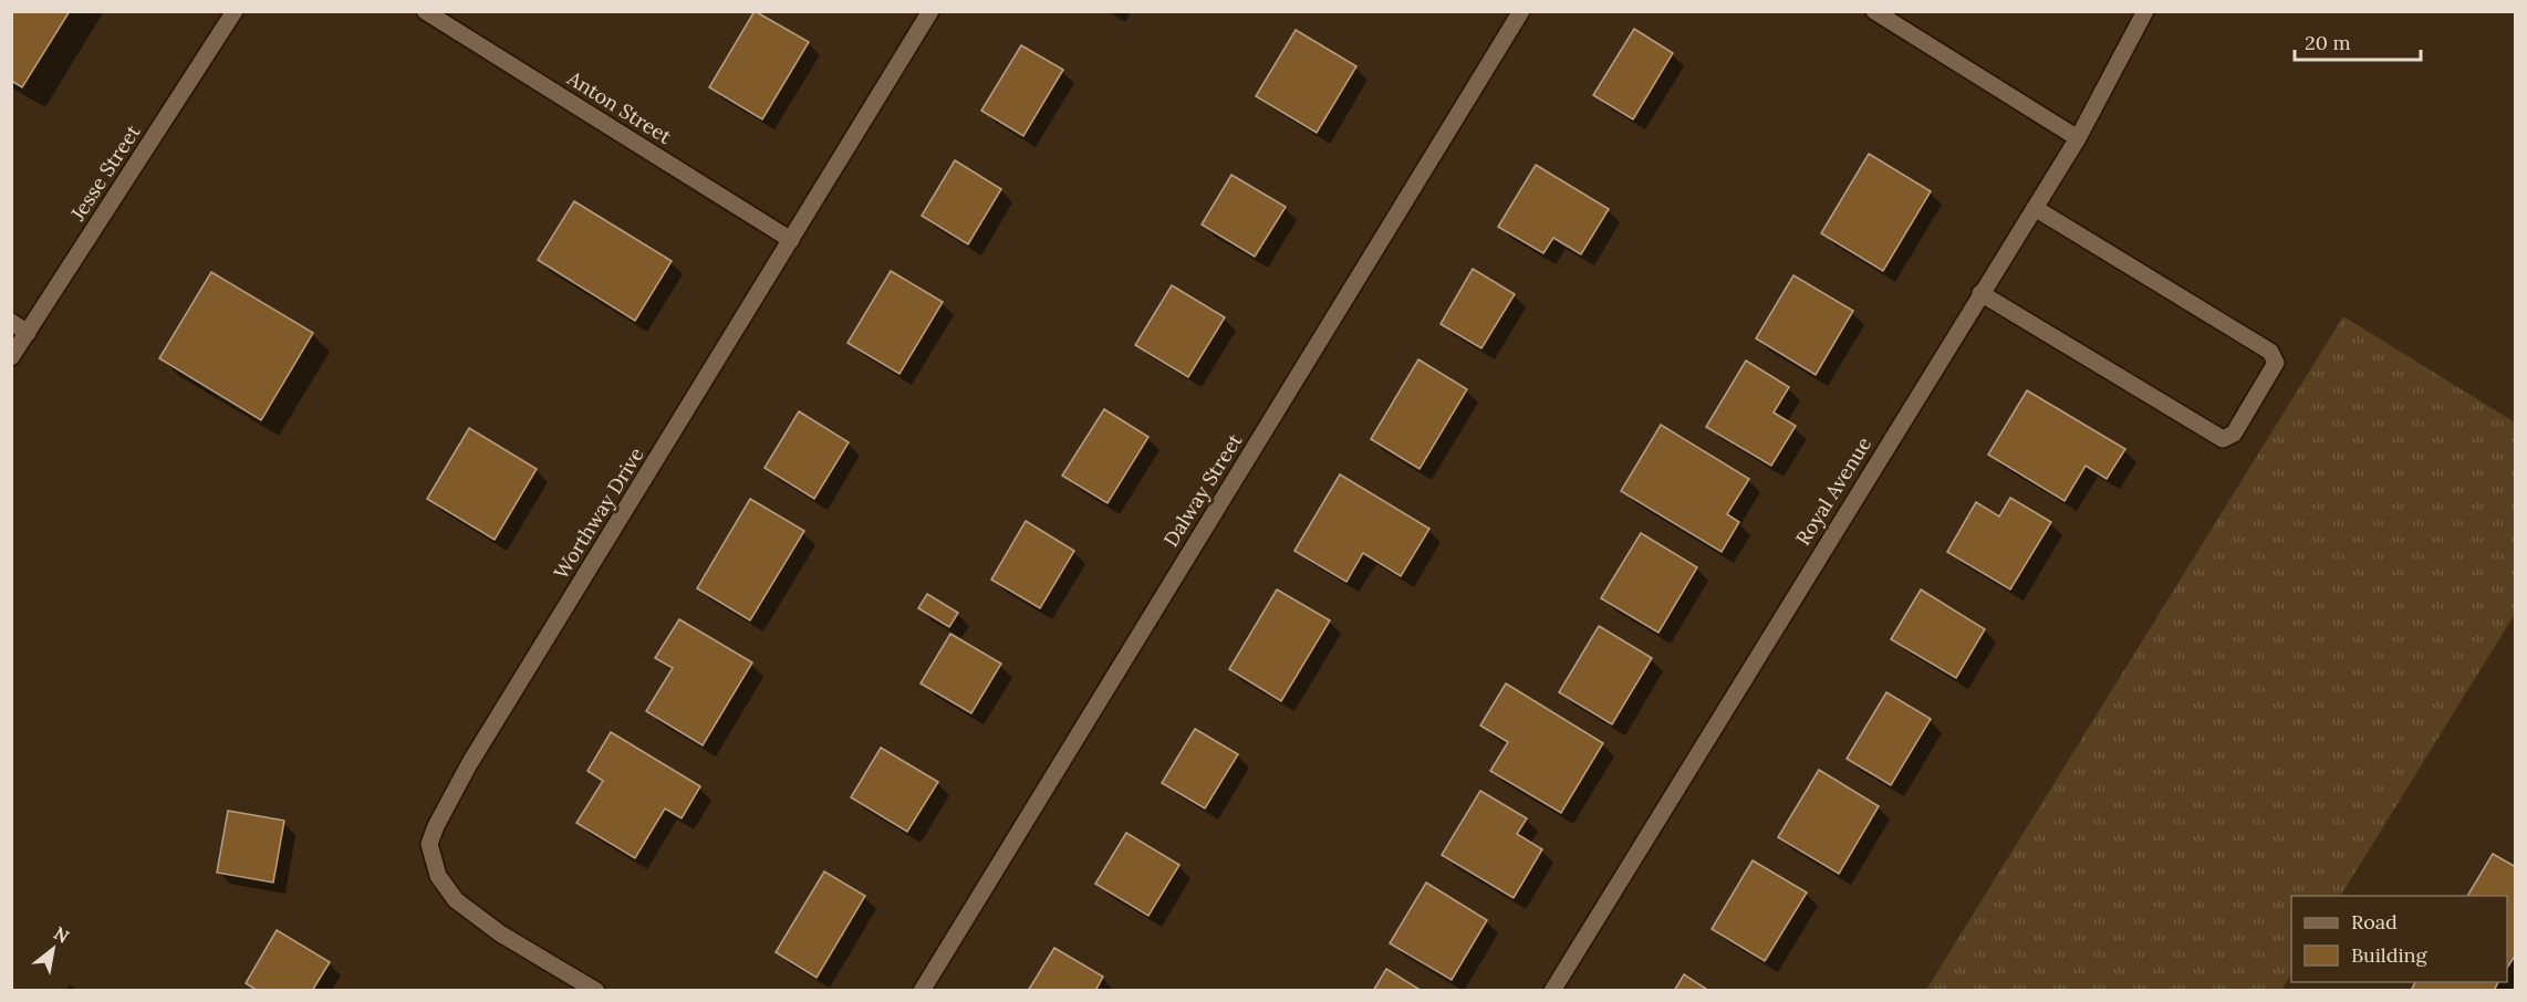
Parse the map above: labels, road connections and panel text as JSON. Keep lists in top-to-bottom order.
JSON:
{
  "streets": {
    "street": [
      "Anton Street",
      "Jesse Street",
      "Dalway Street",
      "Royal Avenue",
      "Worthway Drive"
    ]
  },
  "crossings": [
    ["Anton Street", "Worthway Drive"]
  ],
  "legend": ["Road", "Building"],
  "scale_bar": "20 m",
  "north": "top right"
}
